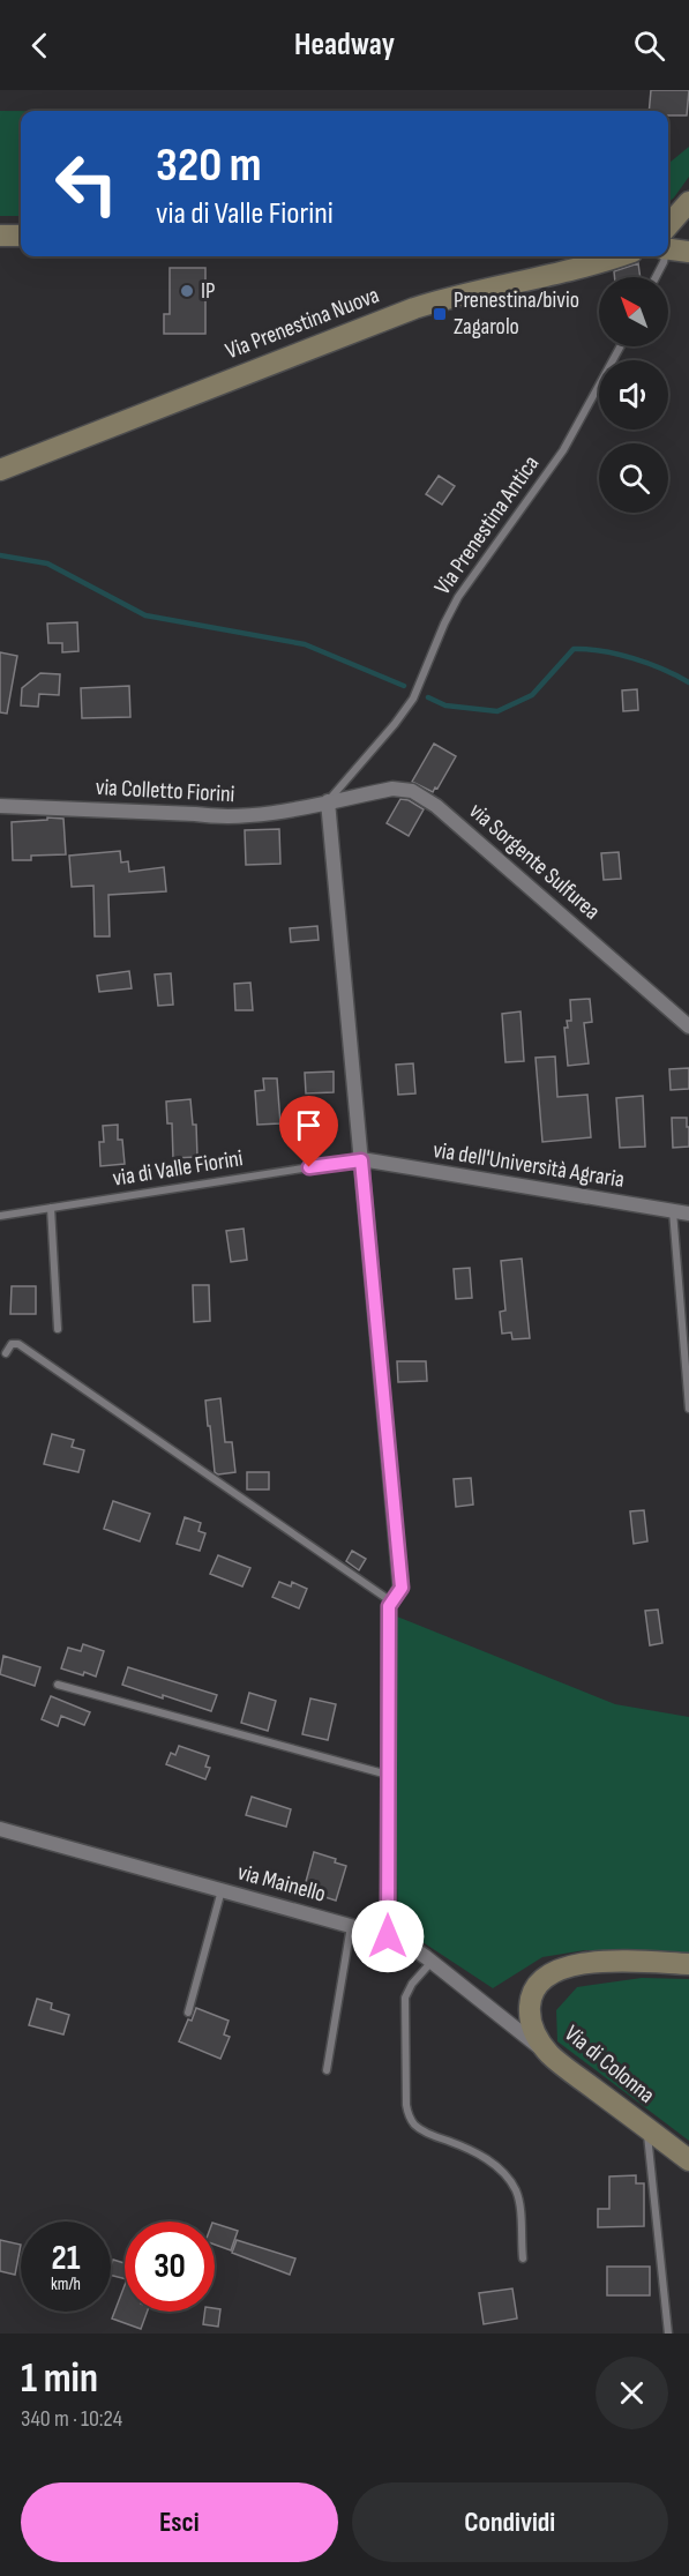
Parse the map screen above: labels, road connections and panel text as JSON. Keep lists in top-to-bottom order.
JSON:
{
  "streets": {
    "main road": ["Via Prenestina Nuova", "Via di Colonna"],
    "street": [
      "via Colletto Fiorini",
      "via Sorgente Sulfurea",
      "via dell'Università Agraria",
      "via Mainello"
    ],
    "lane": ["Via Prenestina Antica", "via di Valle Fiorini"]
  },
  "crossings": [
    ["Via Prenestina Antica", "via Colletto Fiorini"],
    ["Via Prenestina Antica", "via Sorgente Sulfurea"],
    ["via Colletto Fiorini", "via Sorgente Sulfurea"],
    ["via dell'Università Agraria", "via di Valle Fiorini"],
    ["via Mainello", "Via di Colonna"]
  ],
  "places": {
    "other": ["IP"],
    "transit": ["Prenestina/bivio Zagarolo"]
  },
  "north": "top left",
  "page": {
    "header": "Headway",
    "turn": ["320 m", "via di Valle Fiorini"],
    "speed": "21 km/h",
    "limit": "30",
    "heading": ["1 min", "340 m · 10:24"],
    "buttons": ["Esci", "Condividi"]
  }
}
